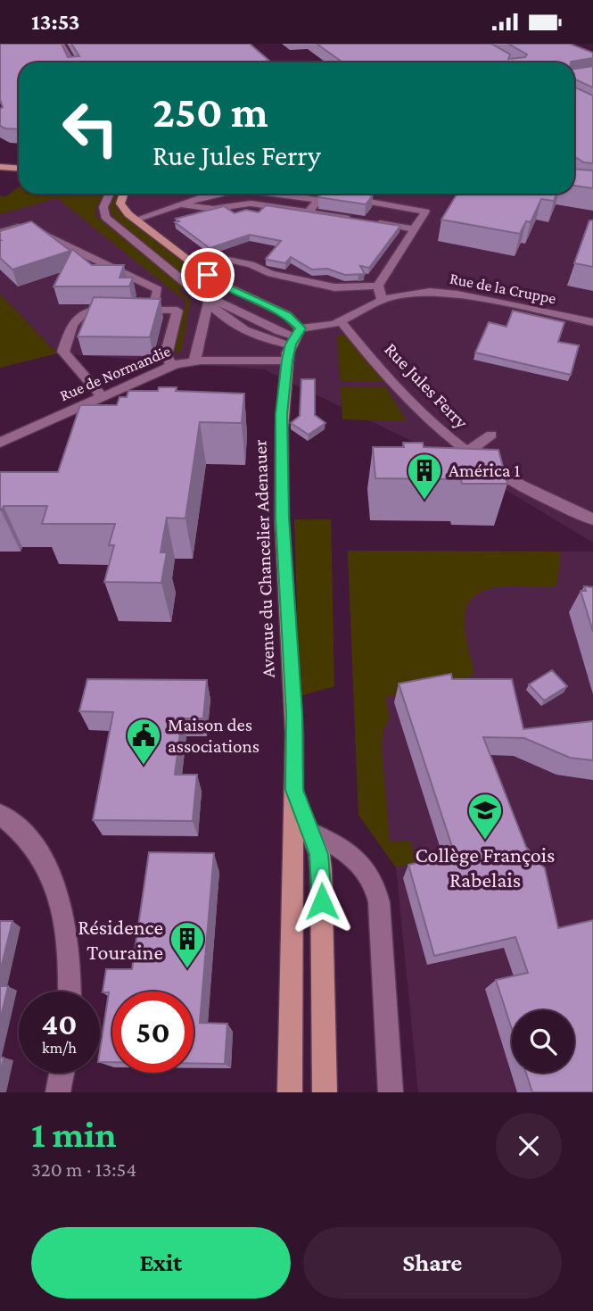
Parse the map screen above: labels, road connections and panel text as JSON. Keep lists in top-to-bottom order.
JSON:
{
  "streets": {
    "main road": ["Avenue du Chancelier Adenauer"],
    "street": ["Rue de la Cruppe", "Rue de Normandie", "Rue Jules Ferry"]
  },
  "crossings": [
    ["Rue de la Cruppe", "Rue Jules Ferry"],
    ["Rue de la Cruppe", "Avenue du Chancelier Adenauer"],
    ["Rue de Normandie", "Avenue du Chancelier Adenauer"]
  ],
  "places": {
    "building": ["América 1", "Résidence Touraine"],
    "public building": ["Maison des associations"],
    "school or university": ["Collège François Rabelais"]
  },
  "page": {
    "status": "13:53",
    "turn": ["250 m", "Rue Jules Ferry"],
    "speed": "40 km/h",
    "limit": "50",
    "heading": ["1 min", "320 m · 13:54"],
    "buttons": ["Exit", "Share"]
  }
}
